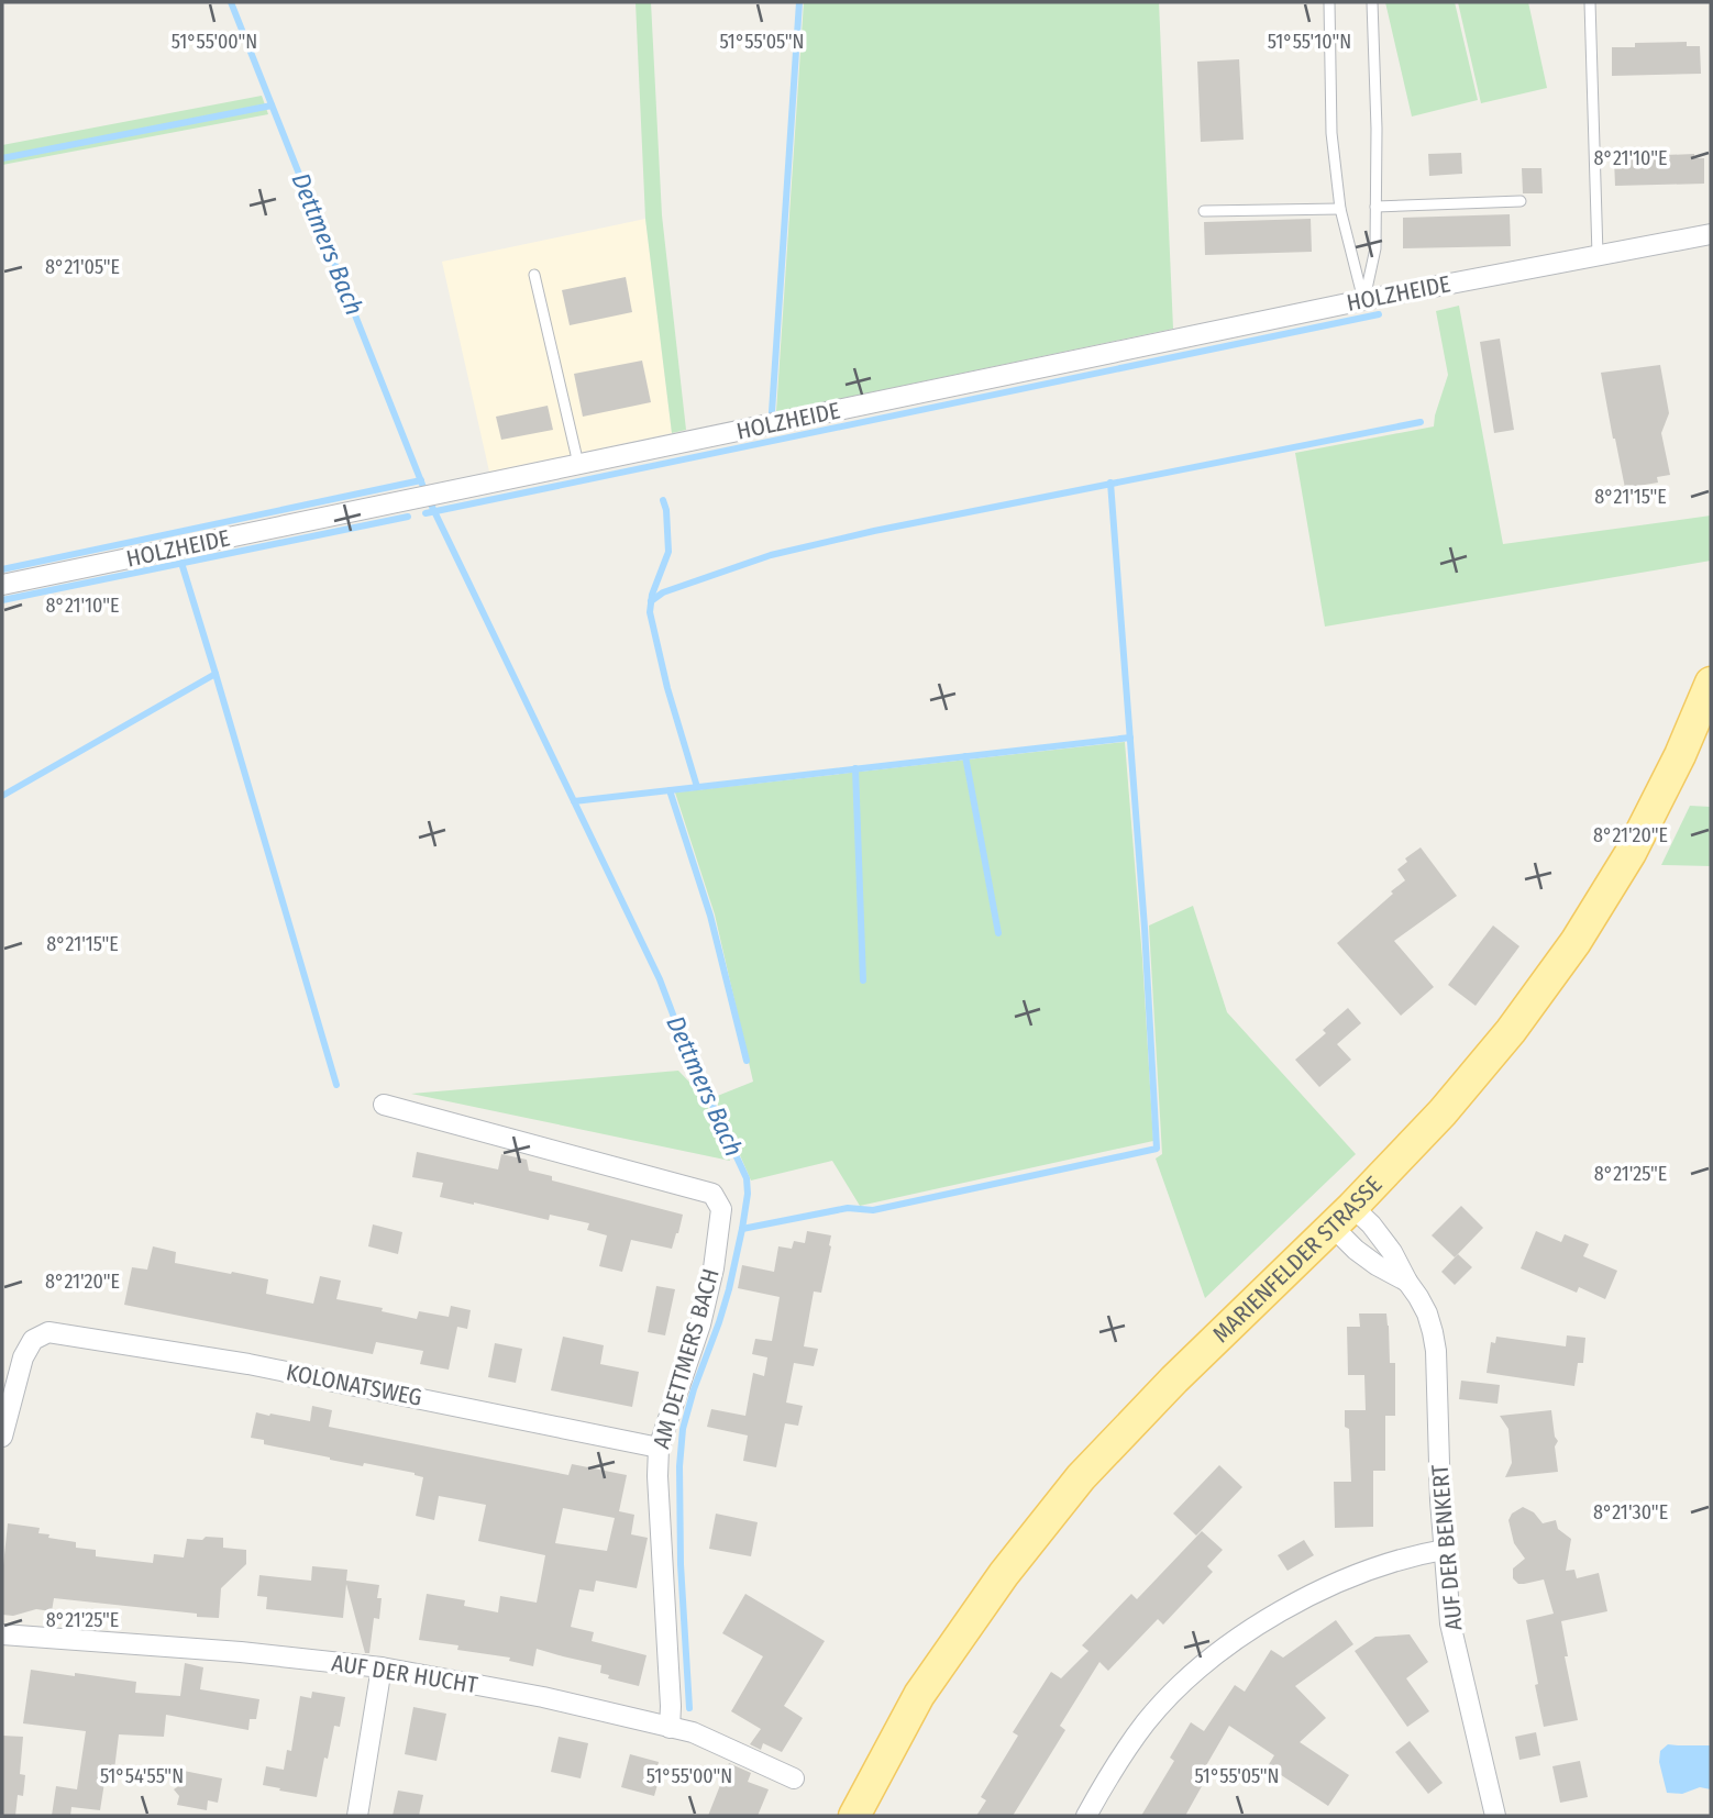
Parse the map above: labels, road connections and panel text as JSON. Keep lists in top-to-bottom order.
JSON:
{
  "streets": {
    "main road": ["MARIENFELDER STRASSE"],
    "street": [
      "HOLZHEIDE",
      "AM DETTMERS BACH",
      "KOLONATSWEG",
      "AUF DER BENKERT",
      "AUF DER HUCHT"
    ]
  },
  "crossings": [
    ["MARIENFELDER STRASSE", "AUF DER BENKERT"],
    ["AM DETTMERS BACH", "KOLONATSWEG"],
    ["AM DETTMERS BACH", "AUF DER HUCHT"]
  ],
  "water": ["Dettmers Bach"],
  "coordinates": [
    "51°55'00\"N",
    "51°55'05\"N",
    "51°55'10\"N",
    "8°21'10\"E",
    "8°21'05\"E",
    "8°21'15\"E",
    "8°21'20\"E",
    "8°21'25\"E",
    "8°21'30\"E",
    "51°54'55\"N"
  ]
}
